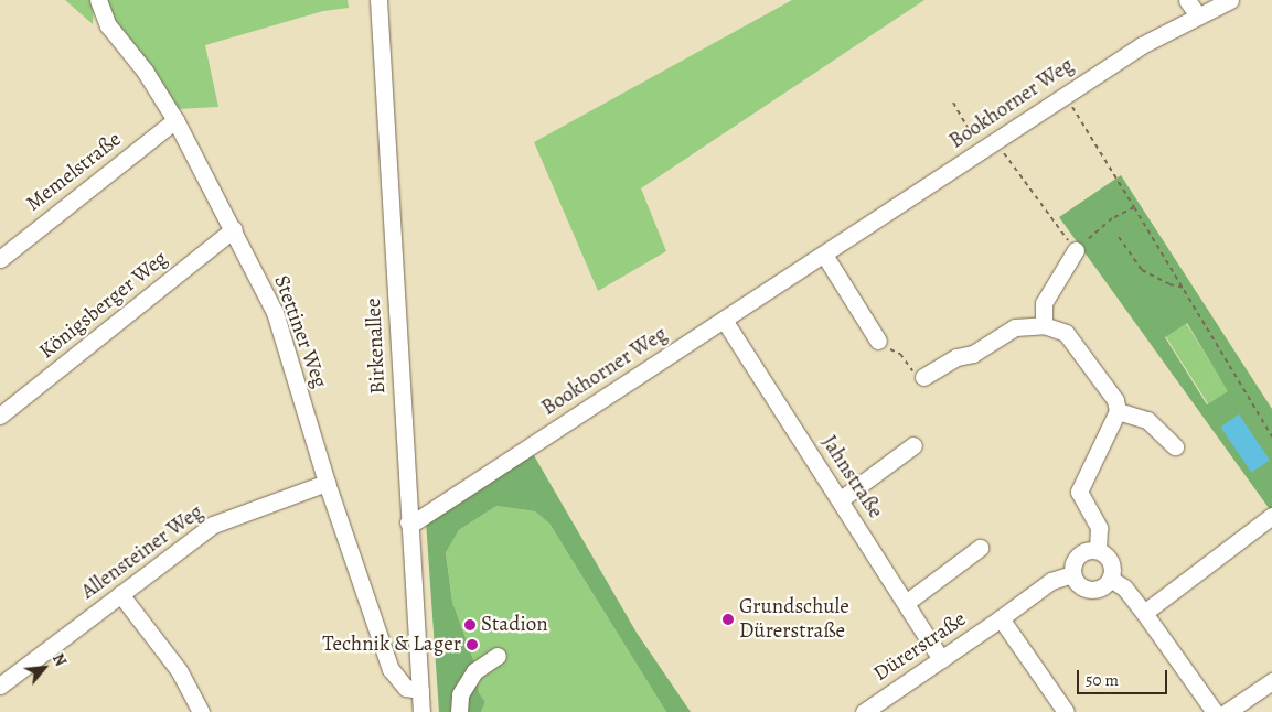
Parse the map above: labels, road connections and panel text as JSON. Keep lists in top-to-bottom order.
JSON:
{
  "streets": {
    "street": [
      "Bookhorner Weg",
      "Memelstraße",
      "Königsberger Weg",
      "Stettiner Weg",
      "Birkenallee",
      "Jahnstraße",
      "Allensteiner Weg",
      "Dürerstraße"
    ]
  },
  "crossings": [
    ["Bookhorner Weg", "Birkenallee"],
    ["Bookhorner Weg", "Jahnstraße"],
    ["Memelstraße", "Stettiner Weg"],
    ["Königsberger Weg", "Stettiner Weg"],
    ["Stettiner Weg", "Birkenallee"],
    ["Stettiner Weg", "Allensteiner Weg"],
    ["Jahnstraße", "Dürerstraße"]
  ],
  "places": ["Grundschule Dürerstraße", "Stadion", "Technik & Lager"],
  "scale_bar": "50 m",
  "north": "top right"
}
